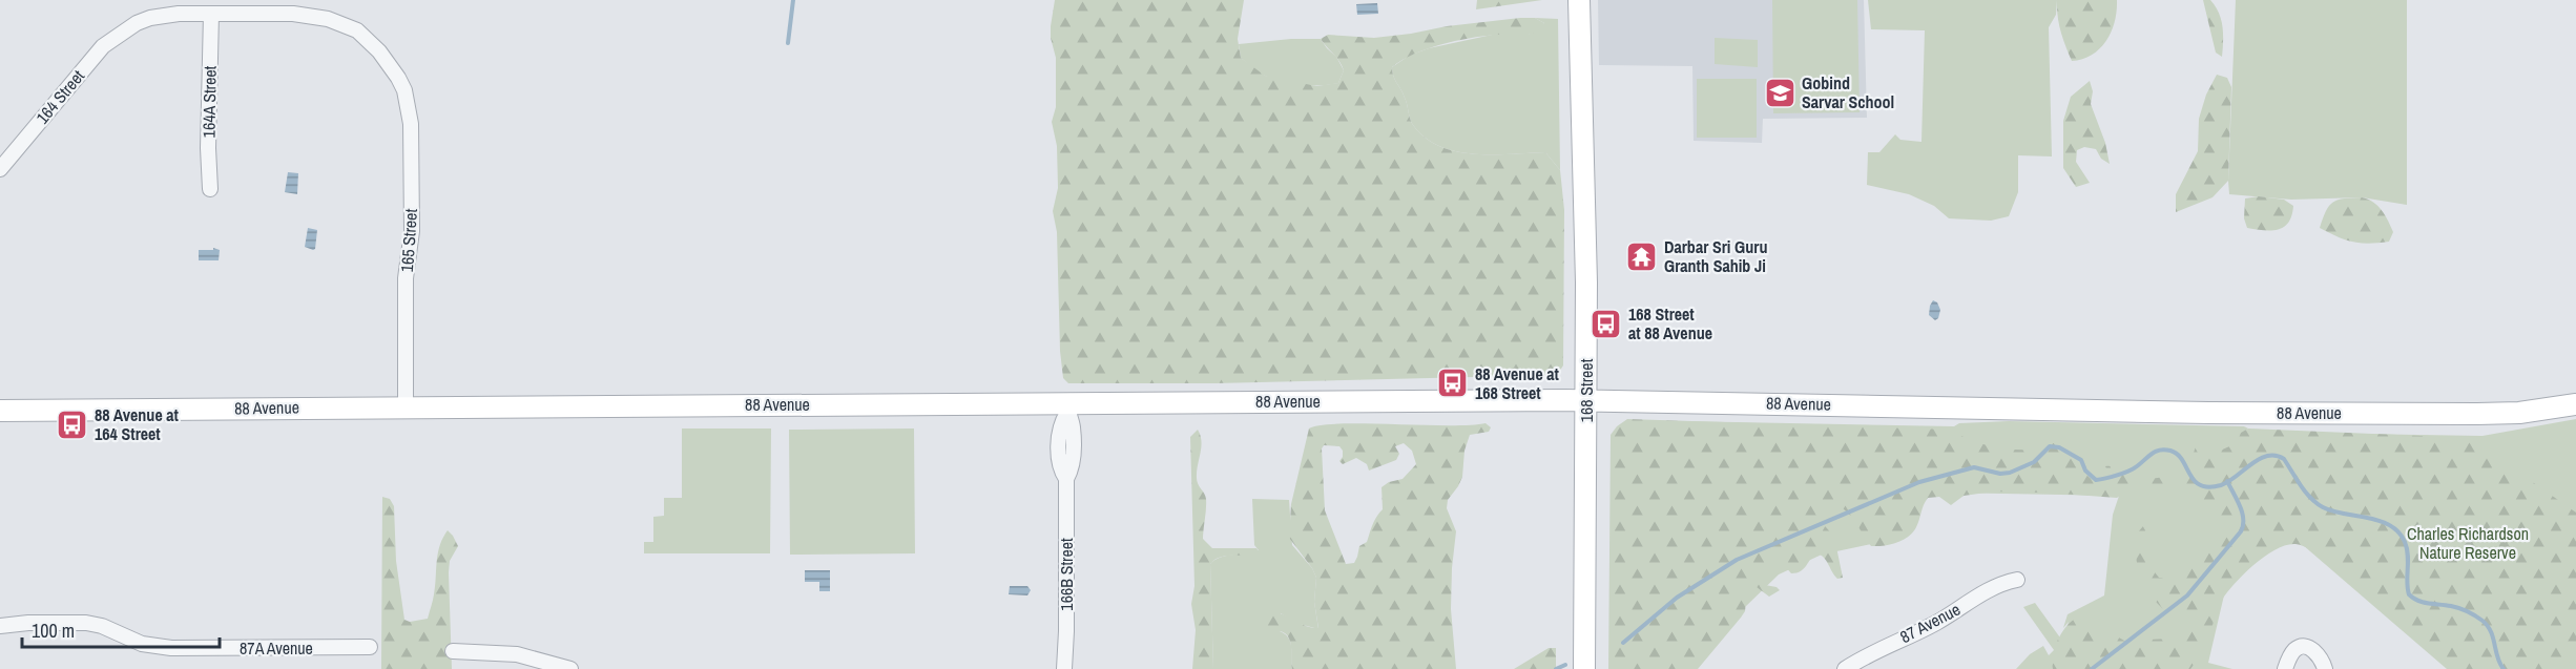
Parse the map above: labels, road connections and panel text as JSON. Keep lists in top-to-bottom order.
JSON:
{
  "streets": {
    "main road": ["168 Street", "88 Avenue"],
    "street": [
      "164 Street",
      "164A Street",
      "165 Street",
      "166B Street",
      "87 Avenue",
      "87A Avenue"
    ]
  },
  "crossings": [
    ["164 Street", "164A Street"],
    ["164 Street", "165 Street"],
    ["164A Street", "165 Street"],
    ["165 Street", "88 Avenue"],
    ["168 Street", "88 Avenue"],
    ["88 Avenue", "166B Street"]
  ],
  "parks": ["Charles Richardson Nature Reserve"],
  "places": {
    "school or university": ["Gobind Sarvar School"],
    "temple": ["Darbar Sri Guru Granth Sahib Ji"],
    "bus stop": ["168 Street at 88 Avenue", "88 Avenue at 168 Street", "88 Avenue at 164 Street"]
  },
  "scale_bar": "100 m"
}
